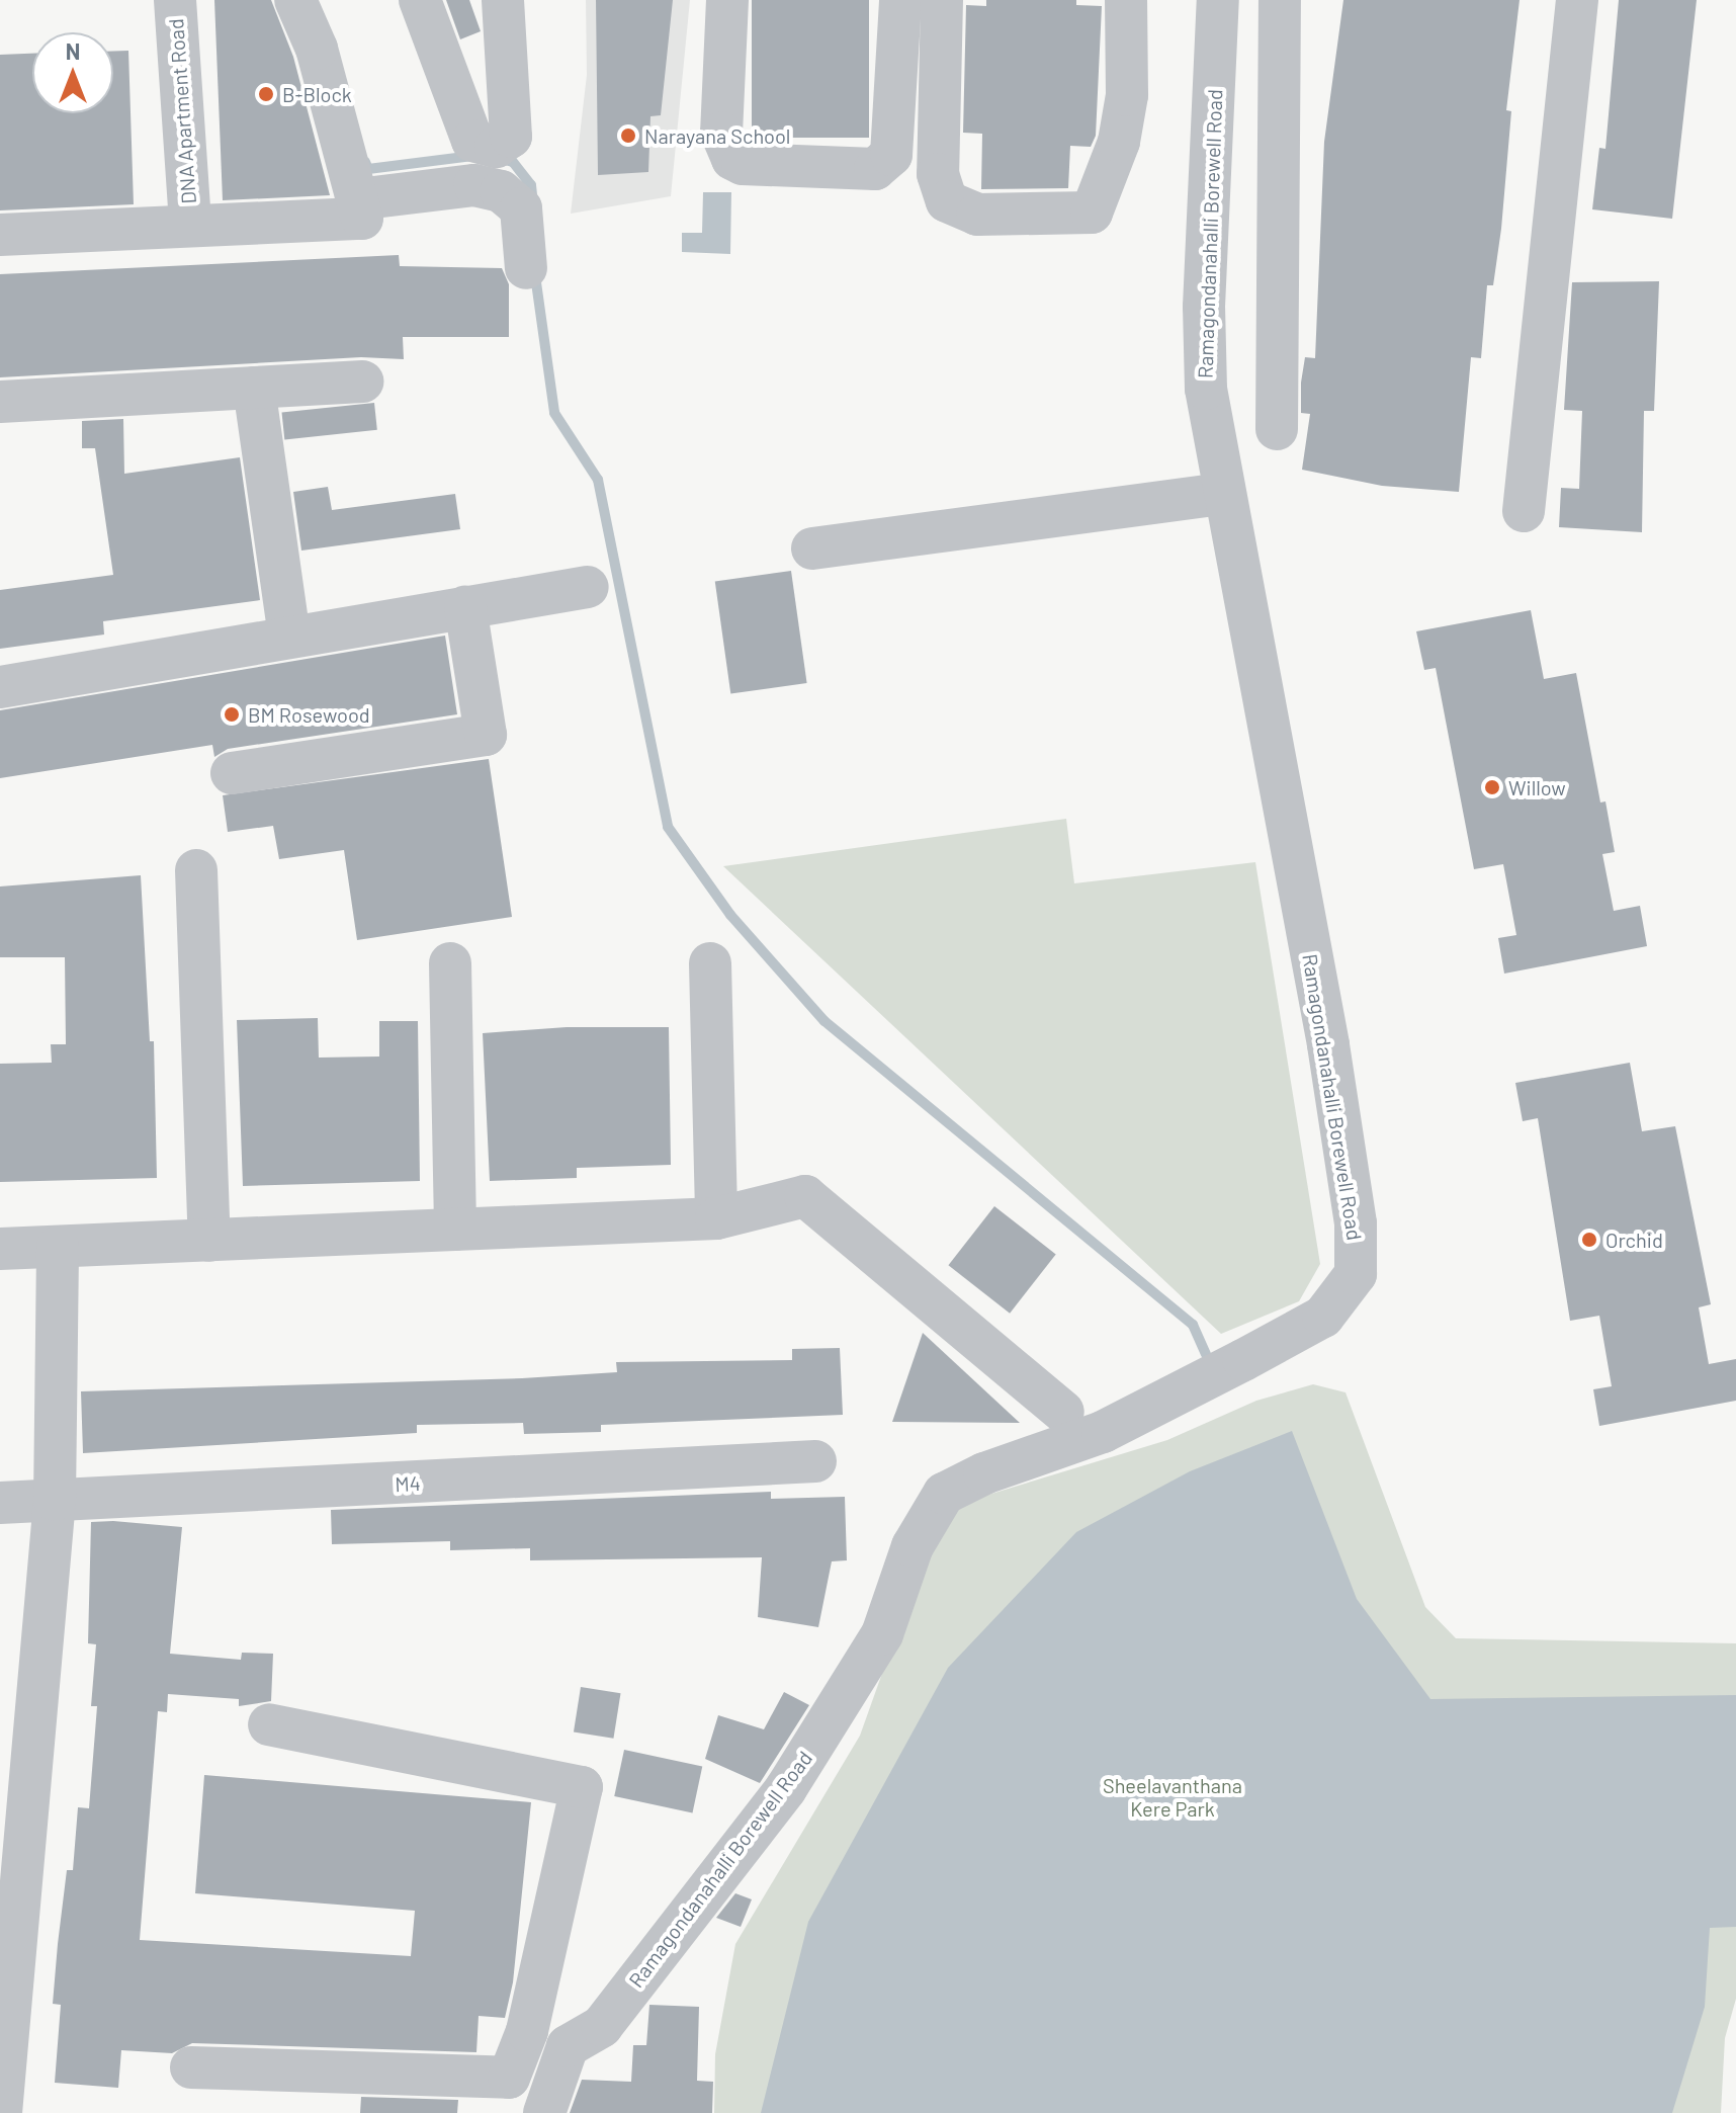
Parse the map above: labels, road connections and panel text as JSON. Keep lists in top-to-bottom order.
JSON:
{
  "streets": {
    "street": ["DNA Apartment Road", "Ramagondanahalli Borewell Road", "M4"]
  },
  "parks": ["Sheelavanthana Kere Park"],
  "places": [
    "B-Block",
    "Narayana School",
    "BM Rosewood",
    "Willow",
    "Orchid"
  ],
  "north": "top"
}
